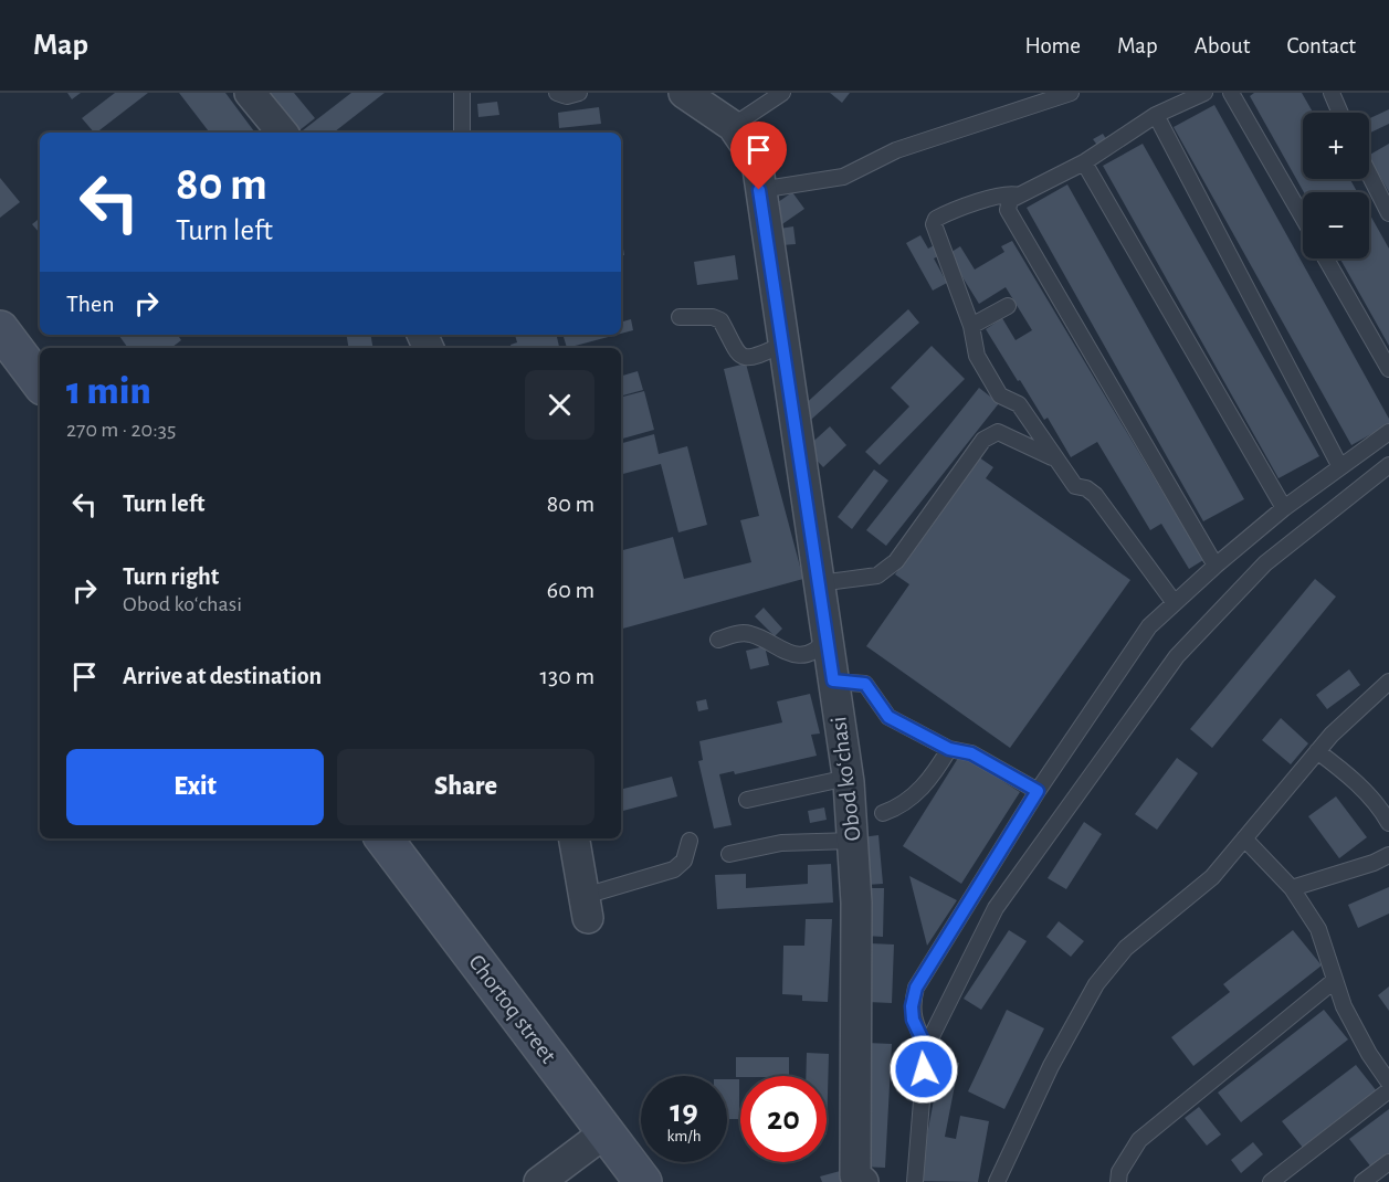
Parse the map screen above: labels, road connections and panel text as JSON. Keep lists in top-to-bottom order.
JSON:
{
  "streets": {
    "main road": ["Chortoq street"],
    "street": ["Obod koʻchasi"]
  },
  "page": {
    "header": "Map",
    "nav": [
      "Home",
      "Map",
      "About",
      "Contact"
    ],
    "map_buttons": ["+", "−"],
    "turn": ["80 m", "Turn left"],
    "then": "Then",
    "heading": ["1 min", "270 m · 20:35"],
    "list": [
      {
        "name": "Turn left",
        "value": "80 m"
      },
      {
        "name": "Turn right",
        "note": "Obod koʻchasi",
        "value": "60 m"
      },
      {
        "name": "Arrive at destination",
        "value": "130 m"
      }
    ],
    "buttons": ["Exit", "Share"],
    "speed": "19 km/h",
    "limit": "20"
  }
}
